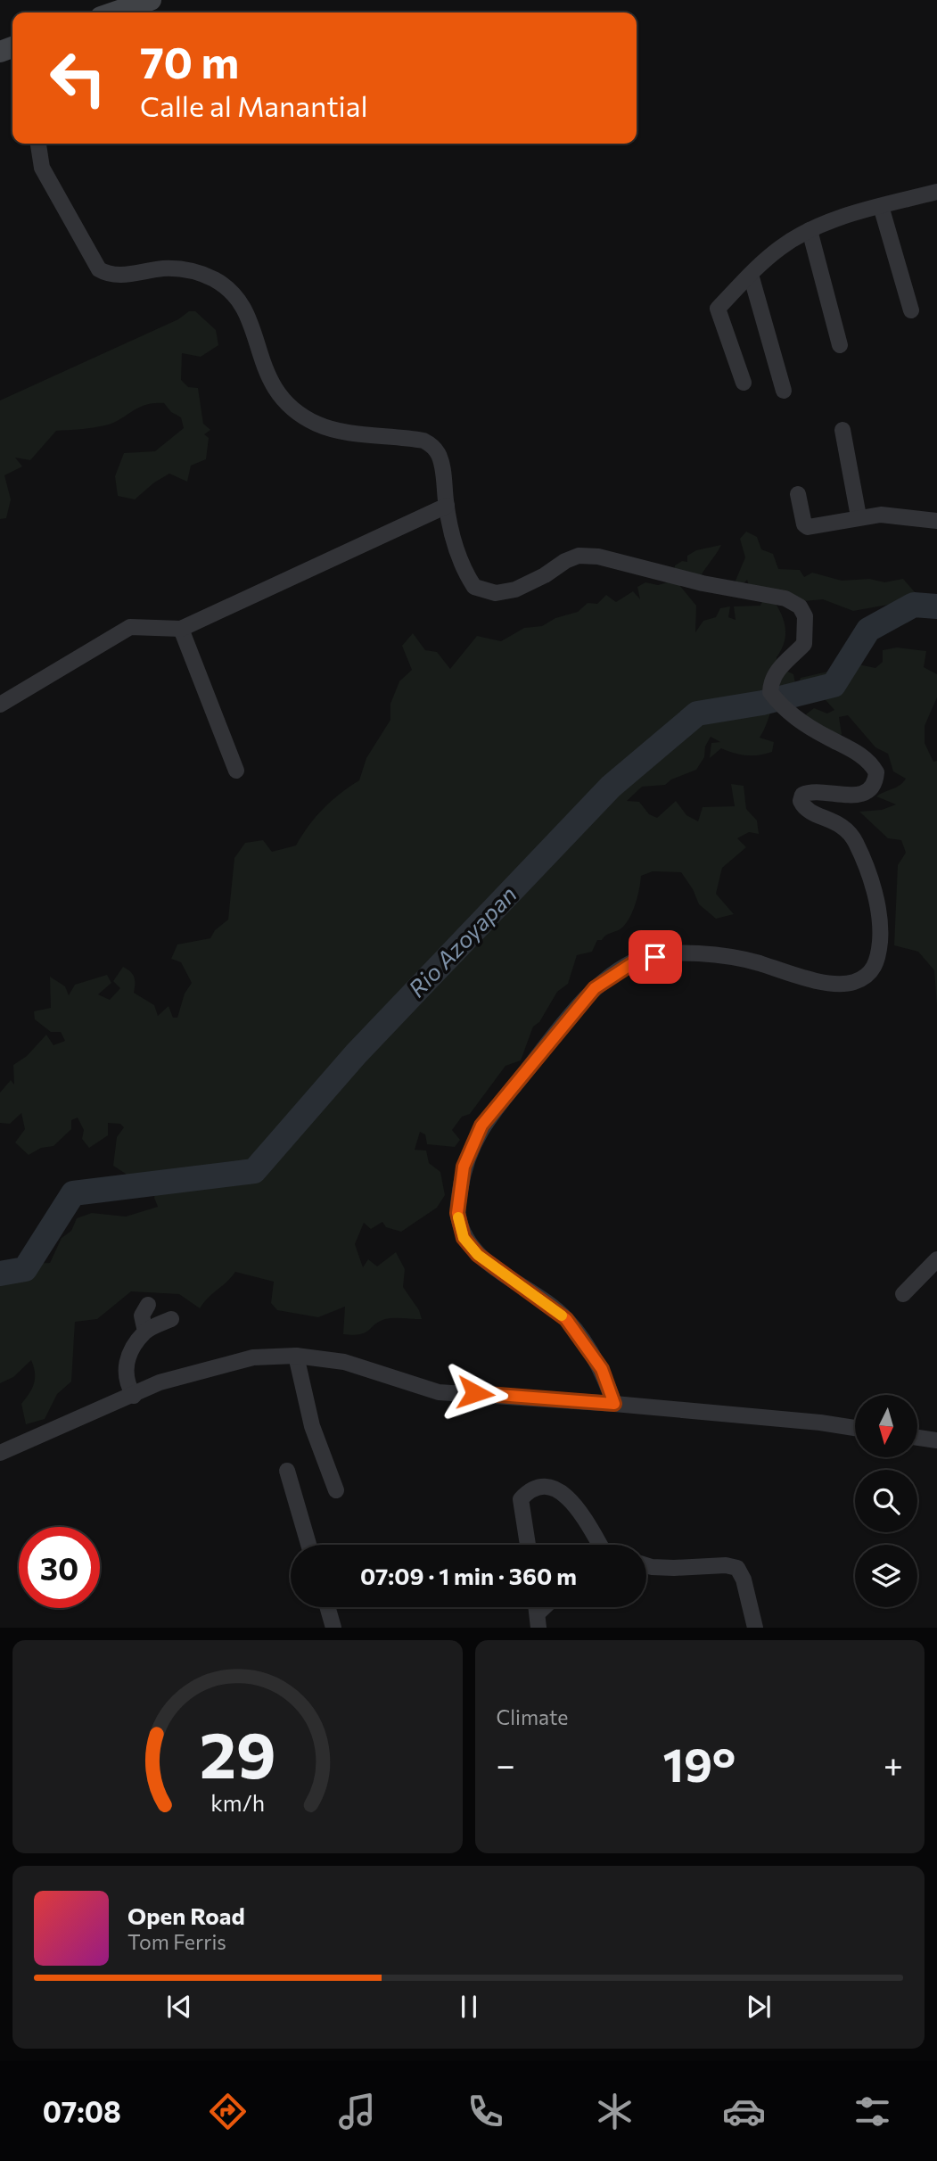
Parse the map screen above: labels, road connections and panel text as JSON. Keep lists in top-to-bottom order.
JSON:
{
  "water": ["Rio Azoyapan"],
  "north": "bottom",
  "page": {
    "turn": ["70 m", "Calle al Manantial"],
    "limit": "30",
    "trip": "07:09 · 1 min · 360 m",
    "tile": "Climate",
    "heat": ["−", "19°", "+"],
    "song": ["Open Road", "Tom Ferris"],
    "tabs": "07:08",
    "gauge": ["29", "km/h"]
  }
}
